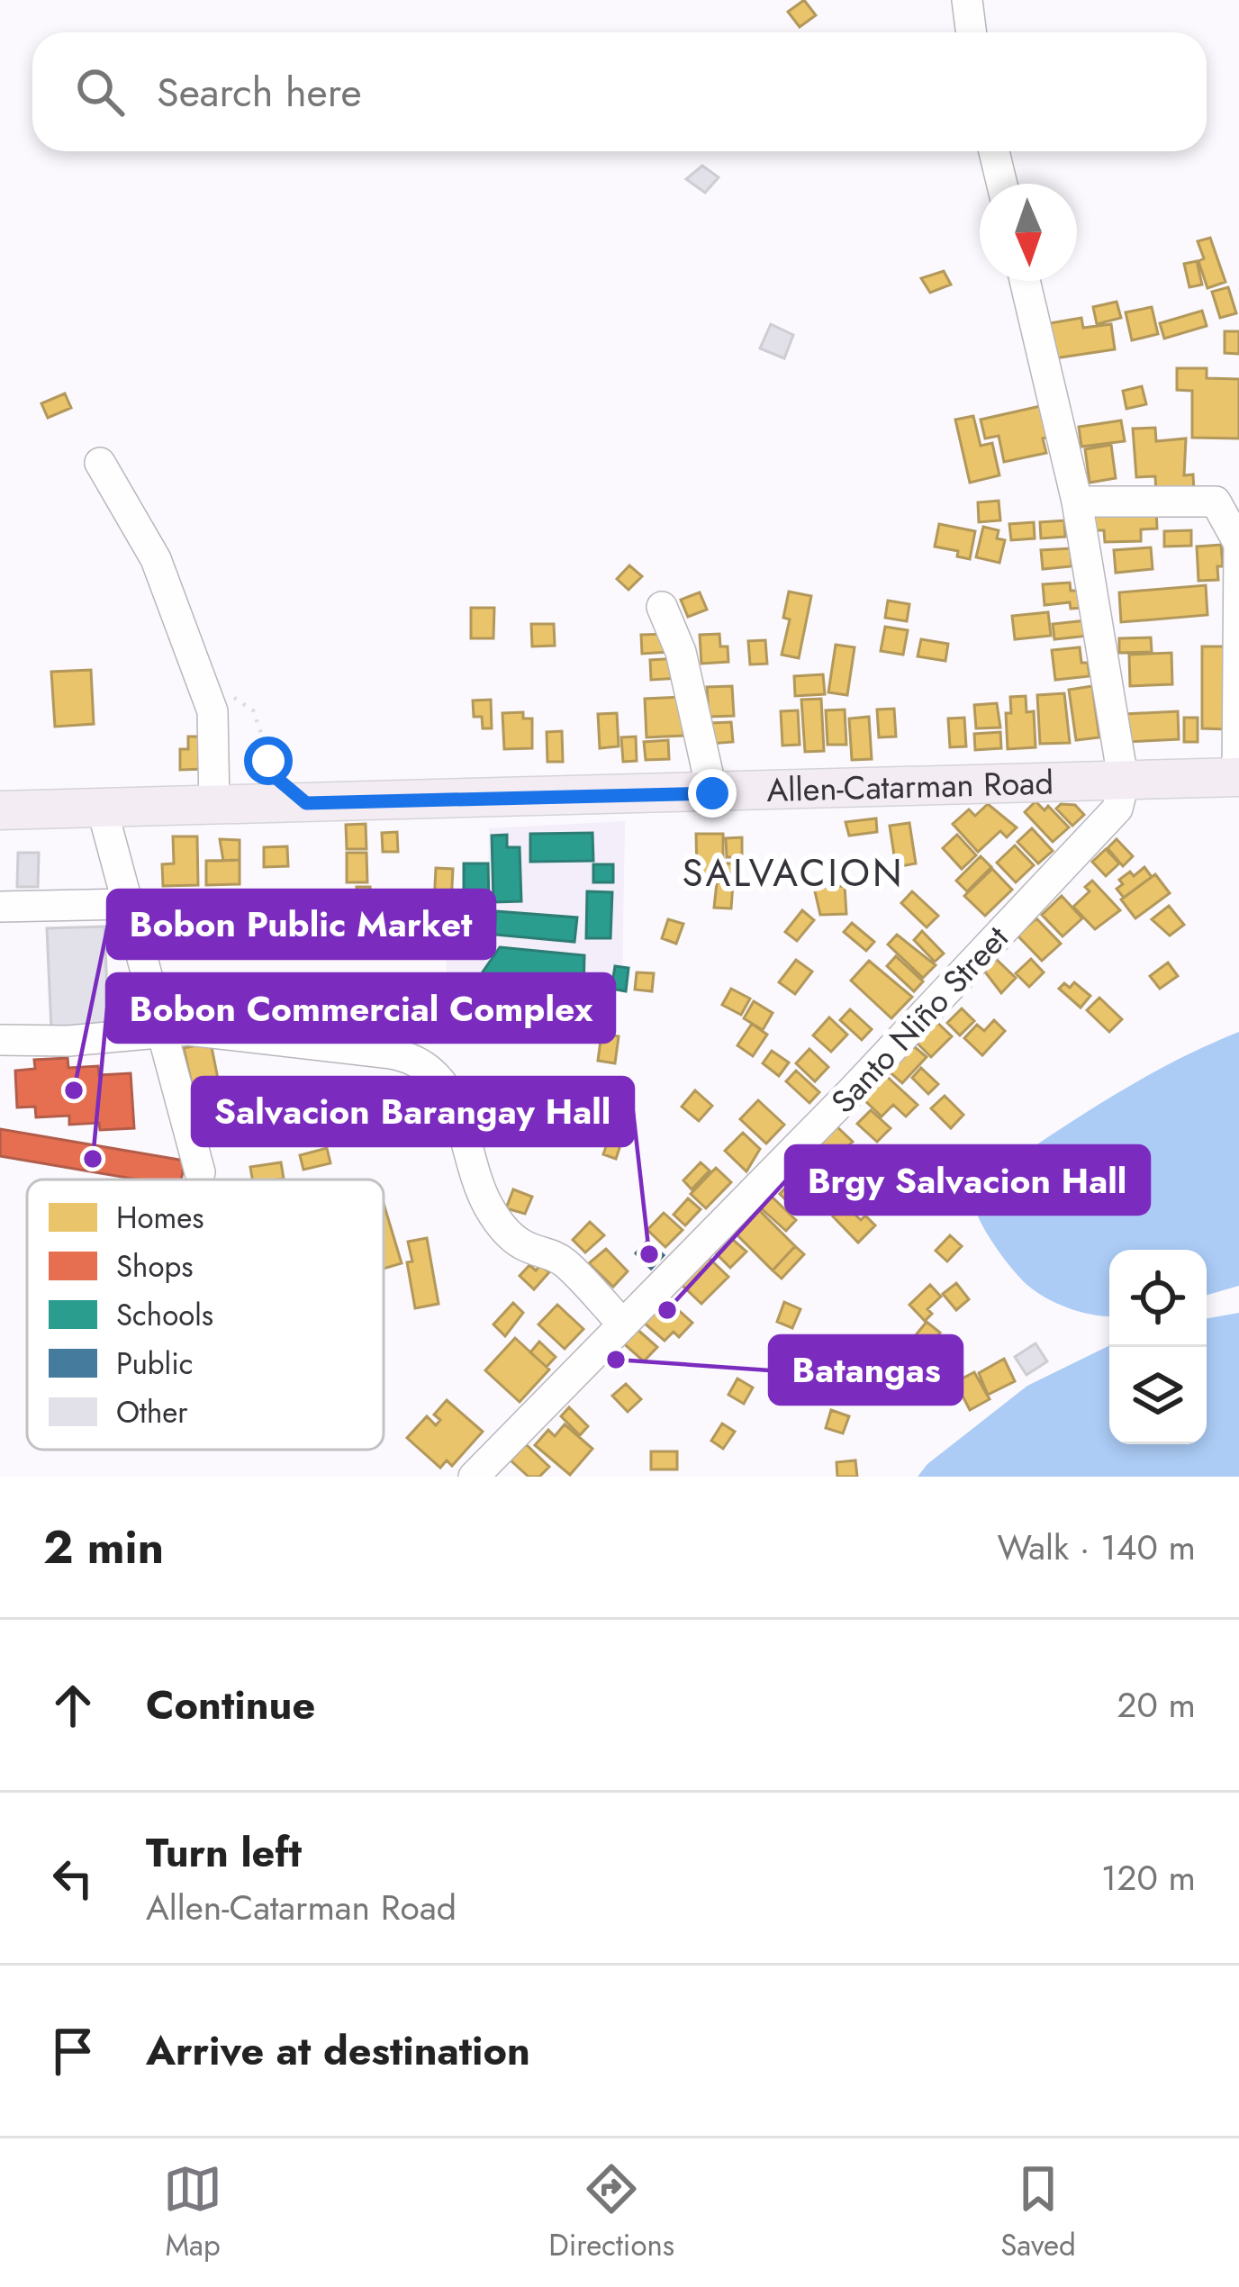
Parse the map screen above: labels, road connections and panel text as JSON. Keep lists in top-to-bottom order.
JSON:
{
  "streets": {
    "main road": ["Allen-Catarman Road"],
    "street": ["Santo Niño Street"]
  },
  "crossings": [
    ["Allen-Catarman Road", "Santo Niño Street"]
  ],
  "districts": ["SALVACION"],
  "places": [
    "Bobon Public Market",
    "Bobon Commercial Complex",
    "Salvacion Barangay Hall",
    "Brgy Salvacion Hall",
    "Batangas"
  ],
  "legend": [
    "Homes",
    "Shops",
    "Schools",
    "Public",
    "Other"
  ],
  "north": "bottom",
  "page": {
    "search": "Search here",
    "heading": ["2 min", "Walk · 140 m"],
    "list": [
      ["Continue", "20 m"],
      ["Turn left", "Allen-Catarman Road", "120 m"],
      "Arrive at destination"
    ],
    "nav": ["Map", "Directions", "Saved"]
  }
}
